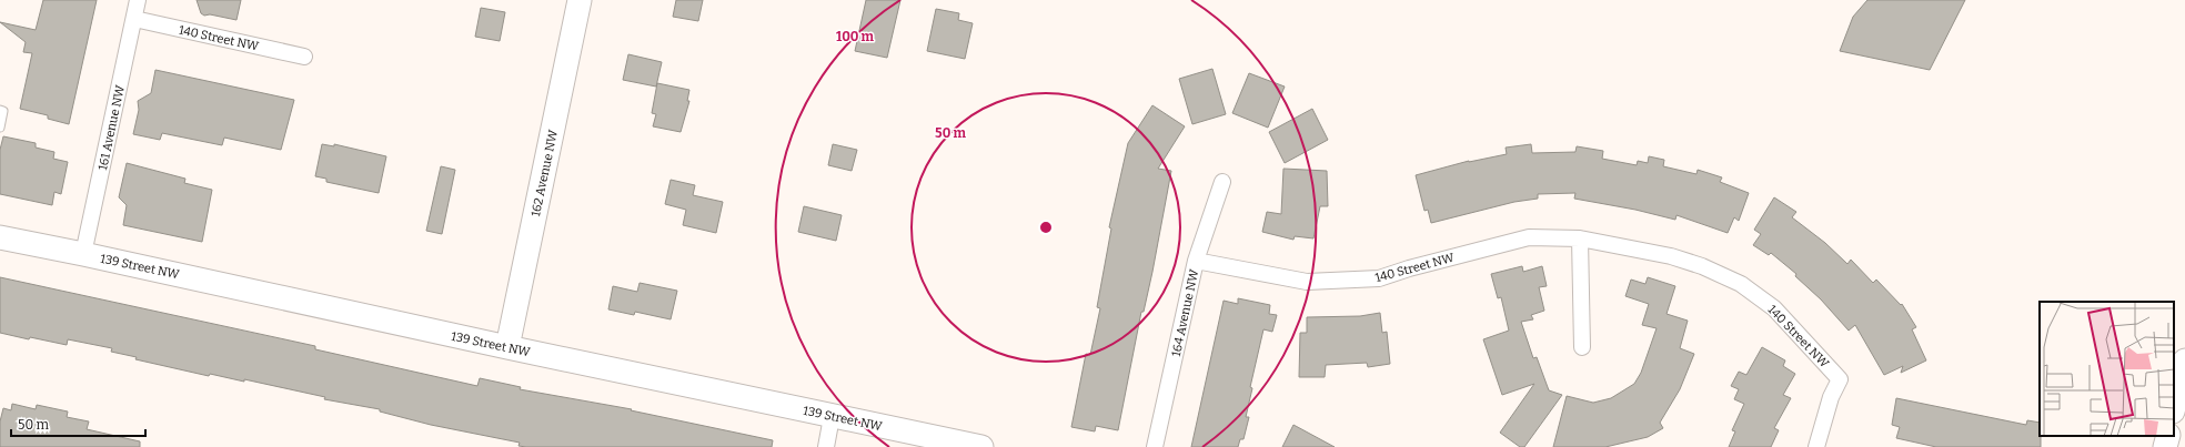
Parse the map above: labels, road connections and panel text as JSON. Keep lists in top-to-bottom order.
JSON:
{
  "streets": {
    "street": [
      "140 Street NW",
      "161 Avenue NW",
      "162 Avenue NW",
      "139 Street NW",
      "164 Avenue NW"
    ]
  },
  "crossings": [
    ["140 Street NW", "161 Avenue NW"],
    ["140 Street NW", "164 Avenue NW"],
    ["161 Avenue NW", "139 Street NW"],
    ["162 Avenue NW", "139 Street NW"]
  ],
  "scale_bar": "50 m",
  "rings": ["100 m", "50 m"]
}
